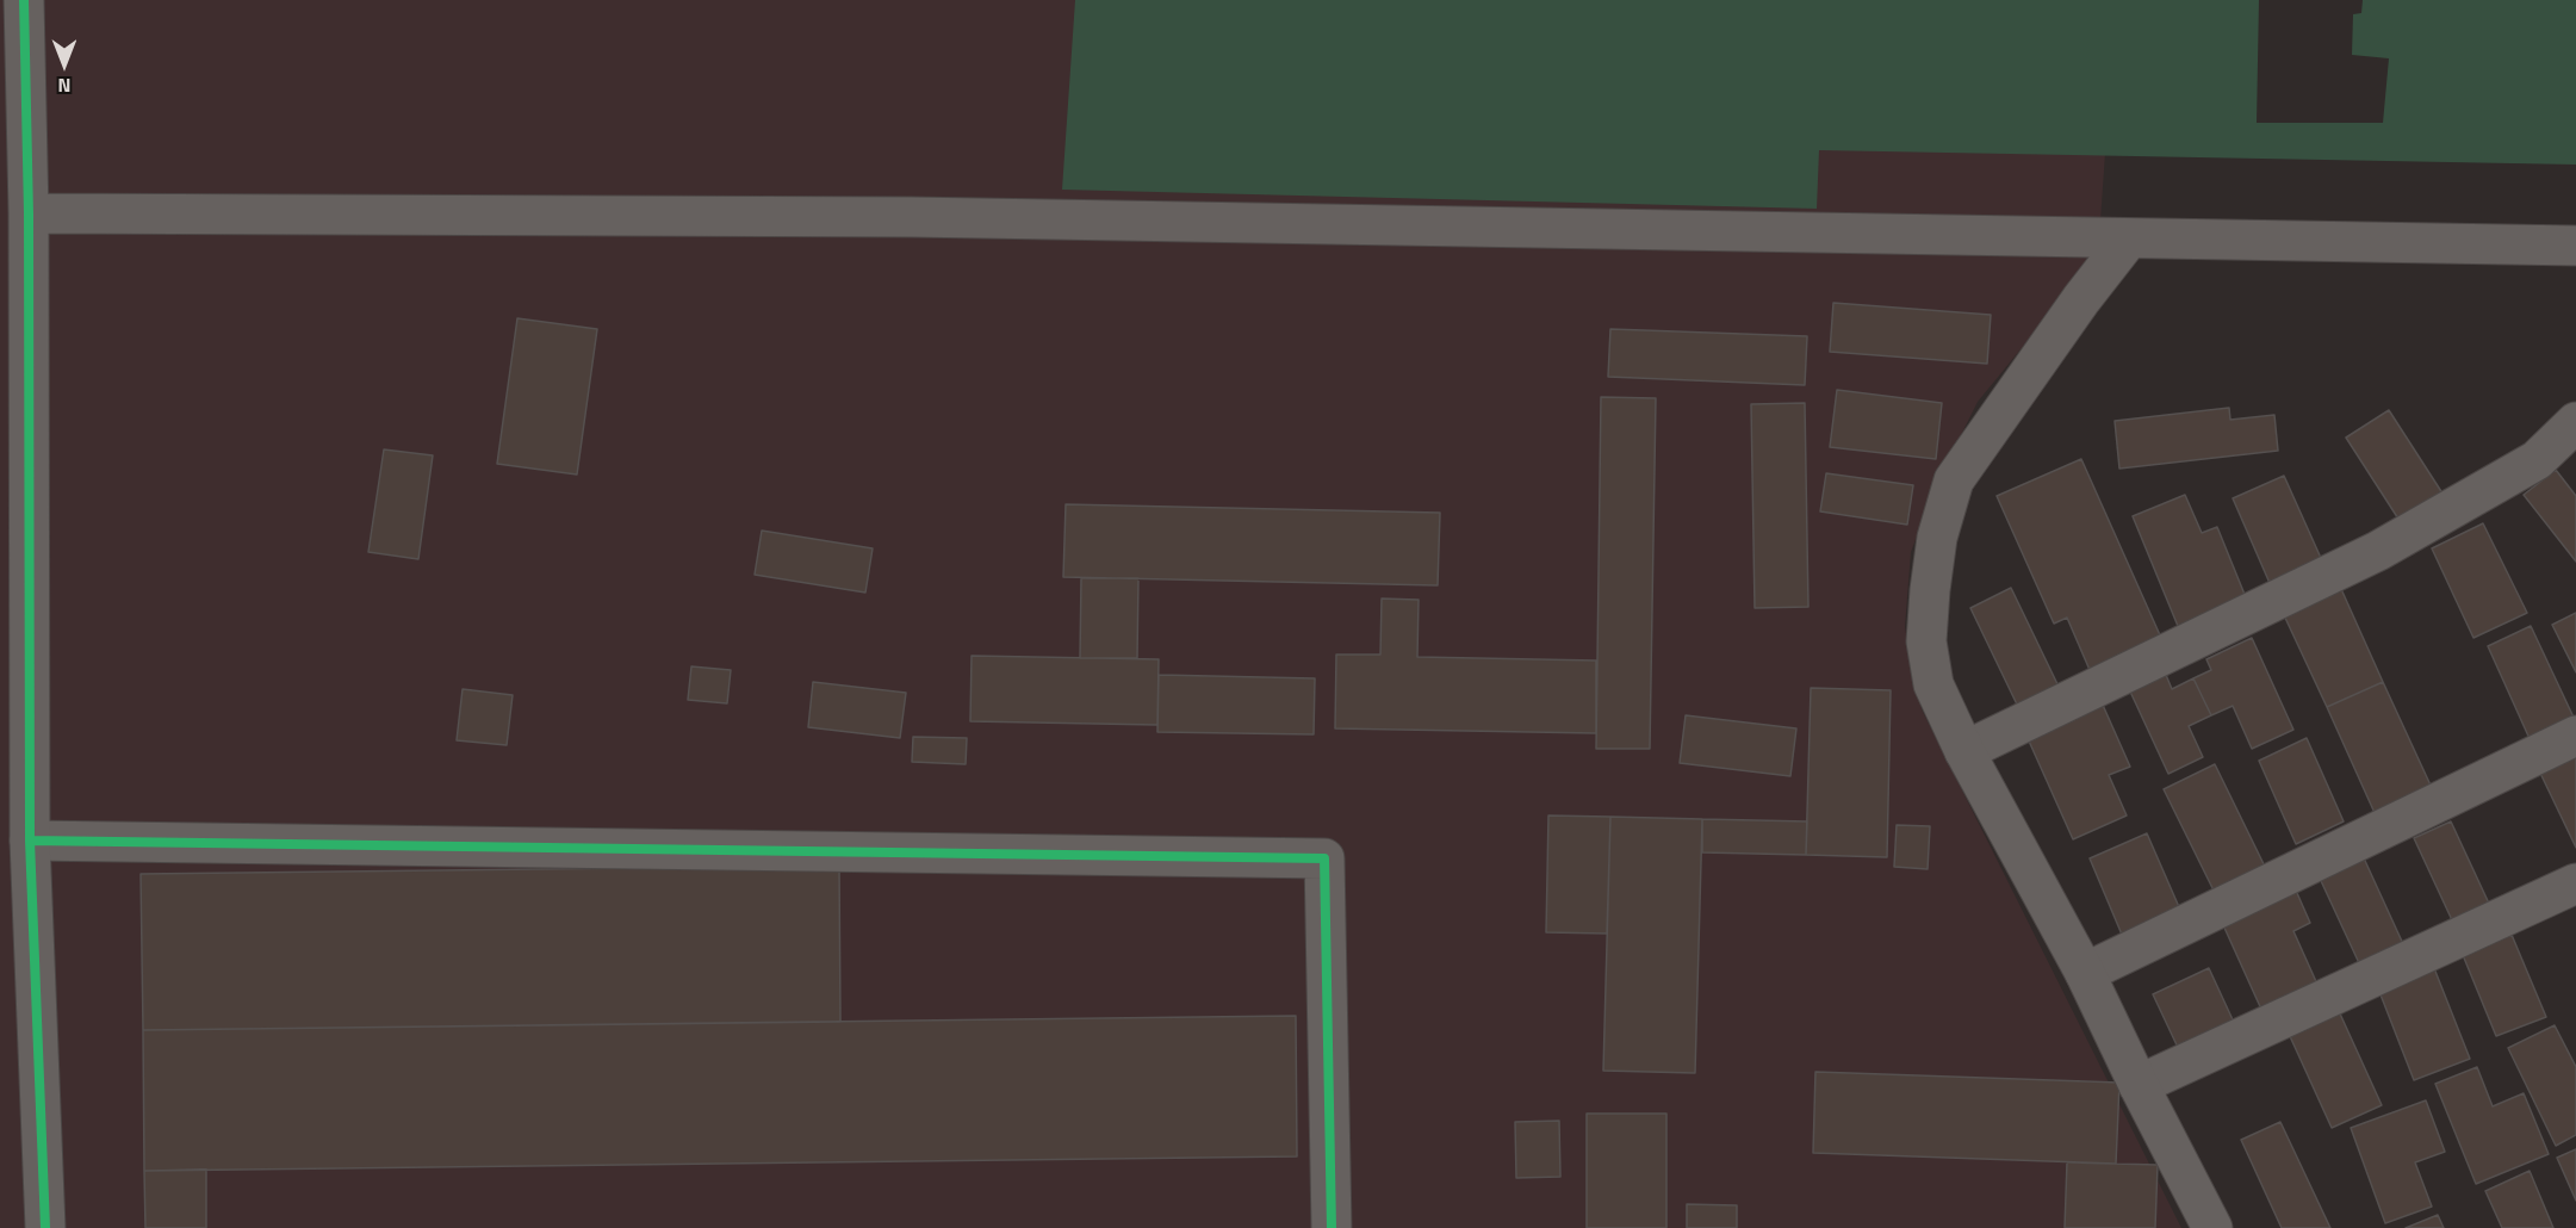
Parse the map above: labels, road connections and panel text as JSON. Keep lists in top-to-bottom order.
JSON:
{
  "north": "bottom"
}
